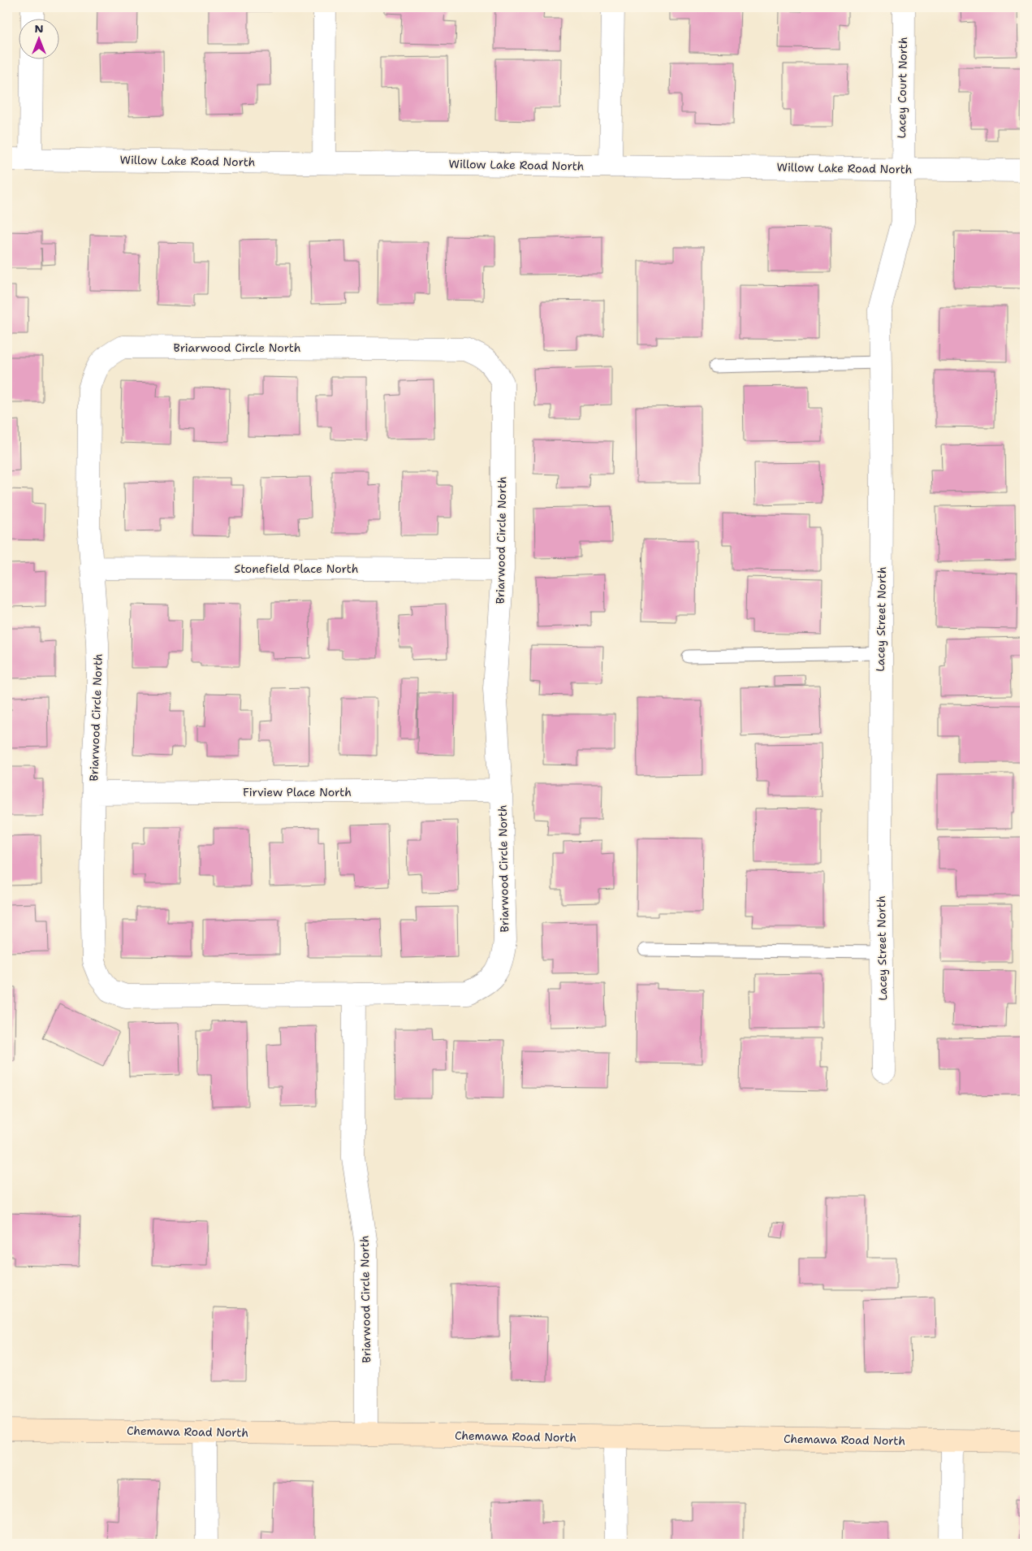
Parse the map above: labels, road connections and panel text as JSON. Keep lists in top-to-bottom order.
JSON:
{
  "streets": {
    "street": [
      "Lacey Court North",
      "Willow Lake Road North",
      "Briarwood Circle North",
      "Stonefield Place North",
      "Lacey Street North",
      "Firview Place North",
      "Chemawa Road North"
    ]
  },
  "crossings": [
    ["Lacey Court North", "Willow Lake Road North"],
    ["Lacey Court North", "Lacey Street North"],
    ["Willow Lake Road North", "Lacey Street North"],
    ["Briarwood Circle North", "Stonefield Place North"],
    ["Briarwood Circle North", "Firview Place North"],
    ["Briarwood Circle North", "Chemawa Road North"]
  ],
  "north": "top"
}
